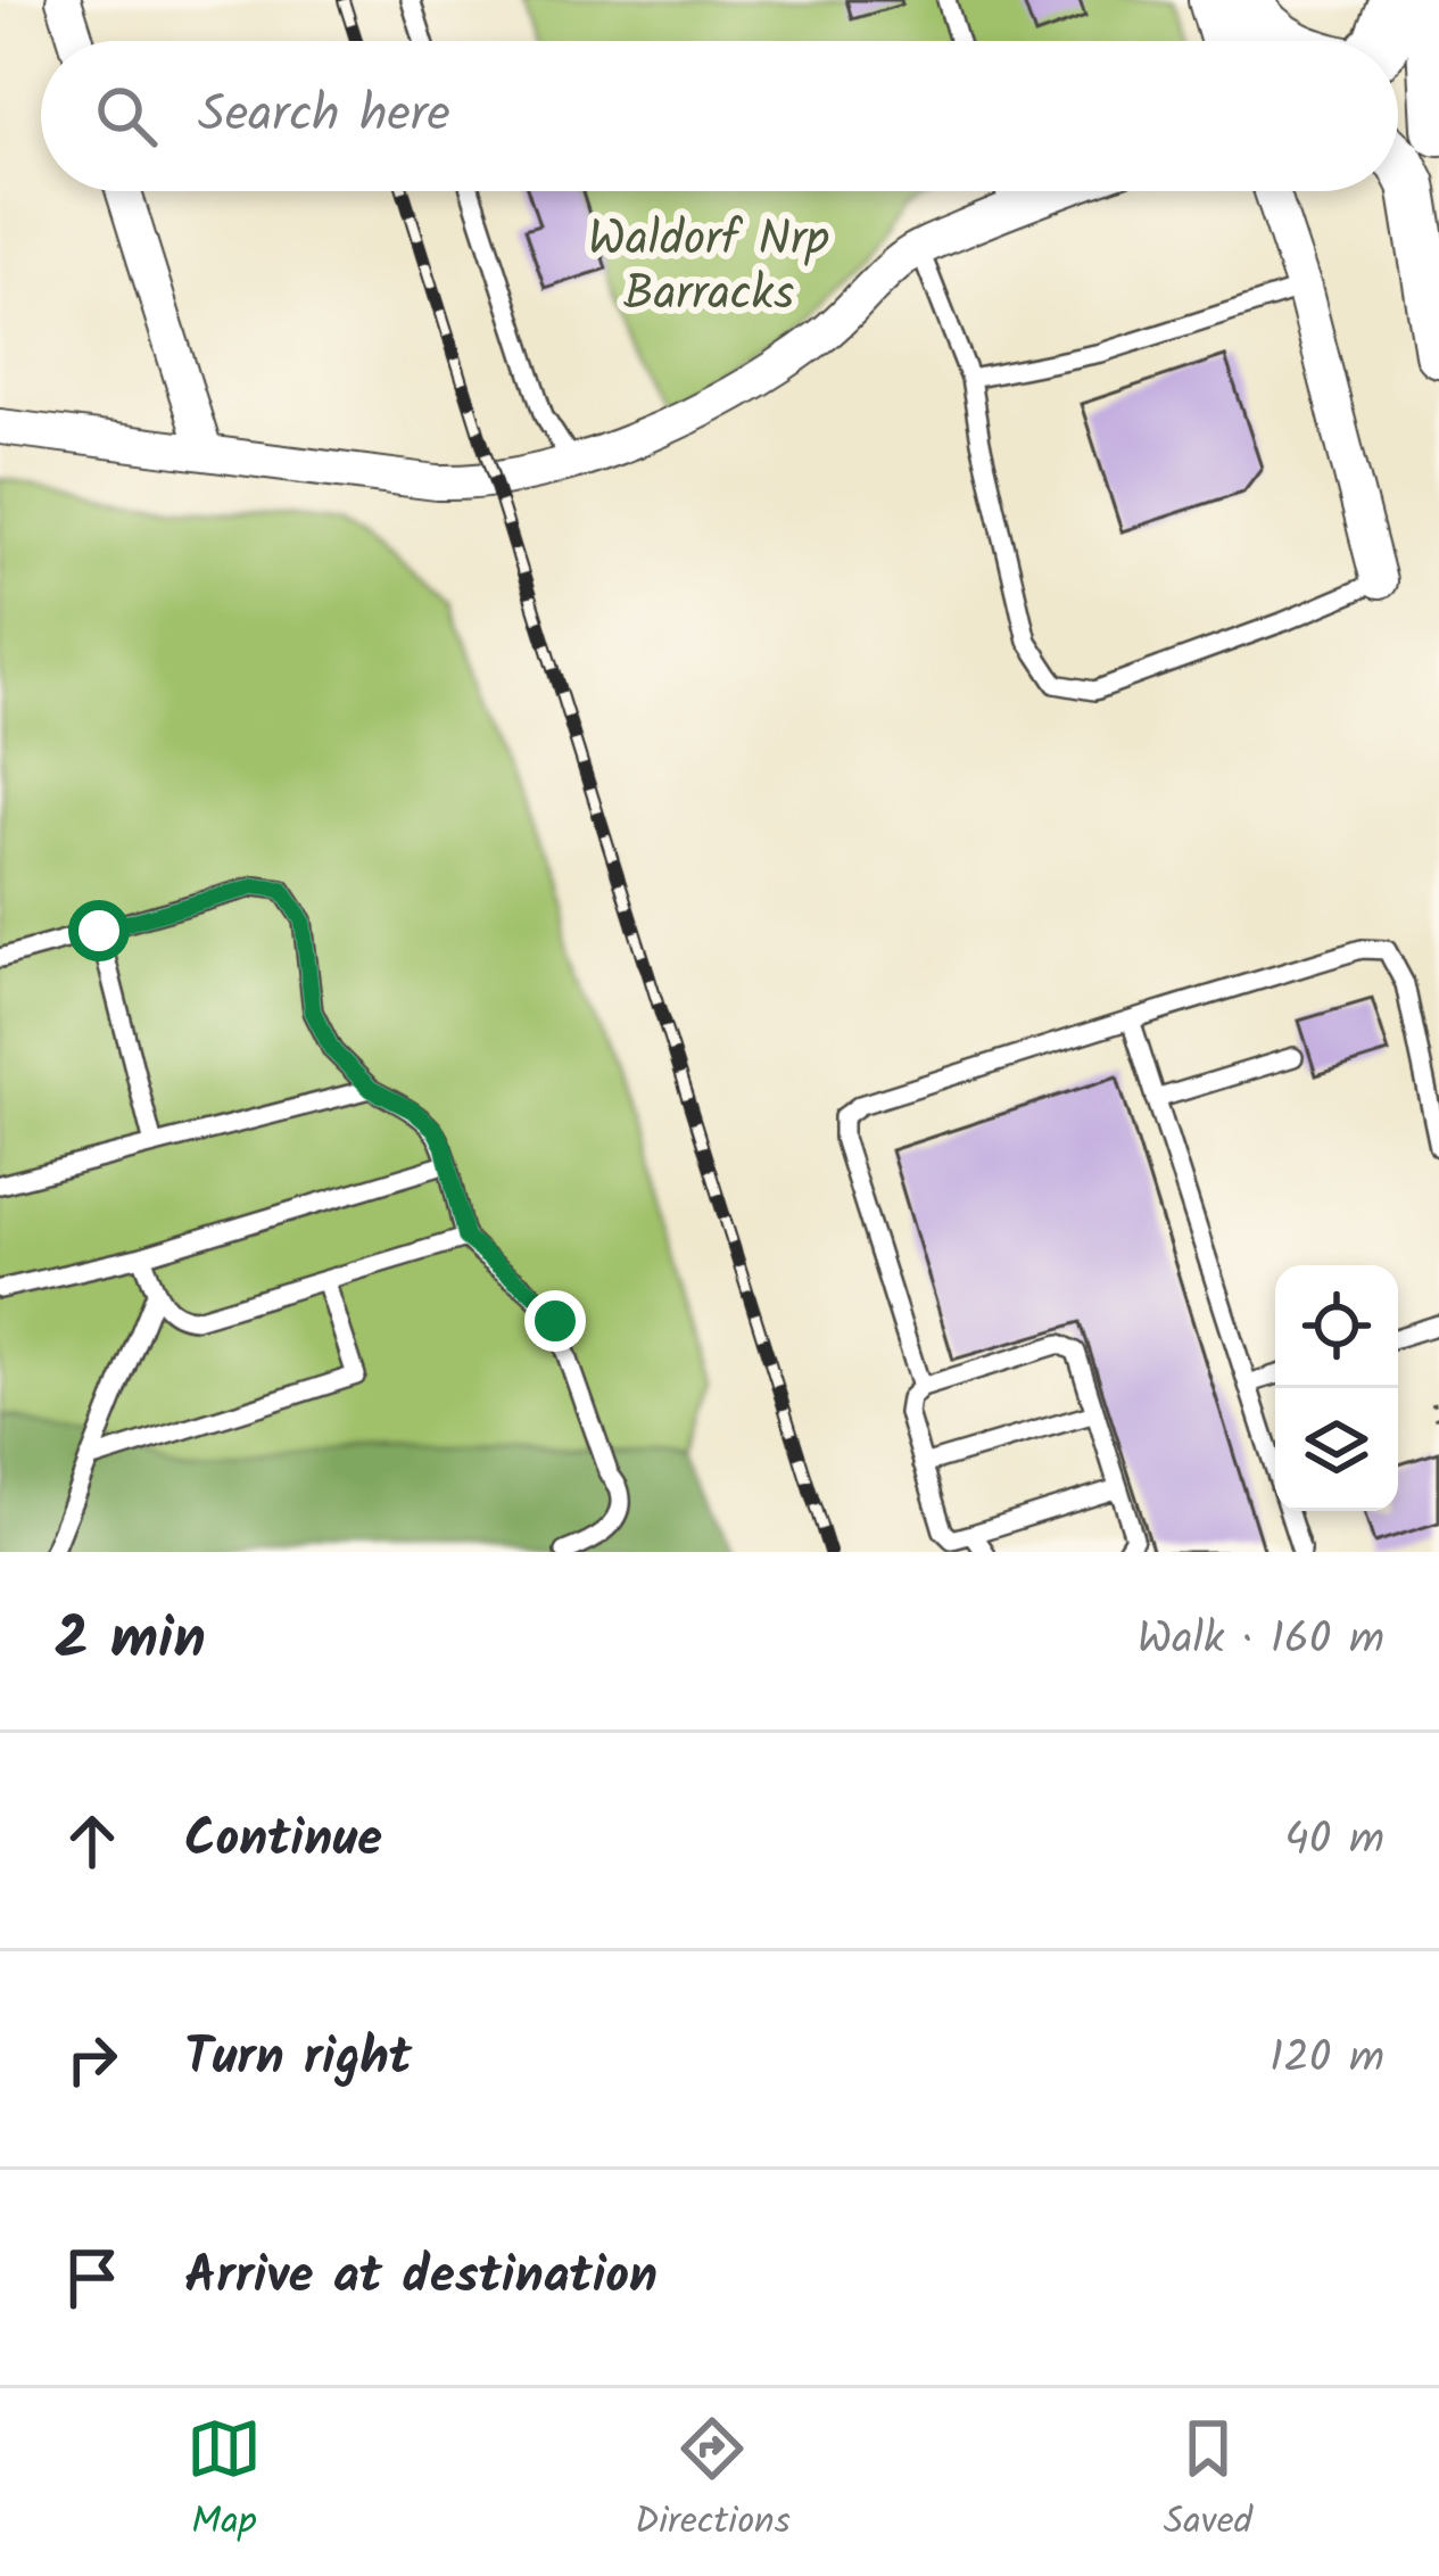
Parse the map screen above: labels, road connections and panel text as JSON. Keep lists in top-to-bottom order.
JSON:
{
  "parks": ["Waldorf Nrp Barracks"],
  "page": {
    "search": "Search here",
    "heading": ["2 min", "Walk · 160 m"],
    "list": [
      ["Continue", "40 m"],
      ["Turn right", "120 m"],
      "Arrive at destination"
    ],
    "nav": ["Map", "Directions", "Saved"]
  }
}
